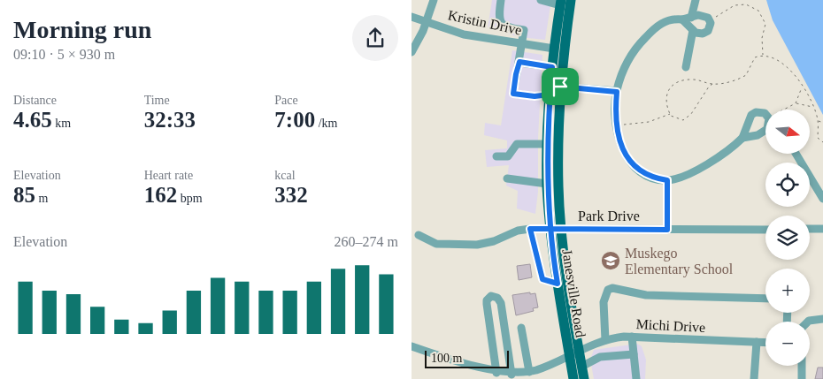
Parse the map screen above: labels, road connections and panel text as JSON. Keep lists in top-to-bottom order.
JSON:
{
  "streets": {
    "main road": ["Janesville Road"],
    "street": ["Kristin Drive", "Park Drive", "Michi Drive"]
  },
  "crossings": [
    ["Kristin Drive", "Janesville Road"],
    ["Park Drive", "Janesville Road"],
    ["Janesville Road", "Michi Drive"]
  ],
  "places": {
    "school or university": ["Muskego Elementary School"]
  },
  "scale_bar": "100 m",
  "north": "right",
  "page": {
    "heading": ["Morning run", "09:10 · 5 × 930 m"],
    "stats": [
      ["Distance", "4.65 km"],
      ["Time", "32:33"],
      ["Pace", "7:00 /km"],
      ["Elevation", "85 m"],
      ["Heart rate", "162 bpm"],
      ["kcal", "332"]
    ],
    "map_buttons": ["+", "−"],
    "chart": ["Elevation", "260–274 m"],
    "scale": "100 m"
  }
}
